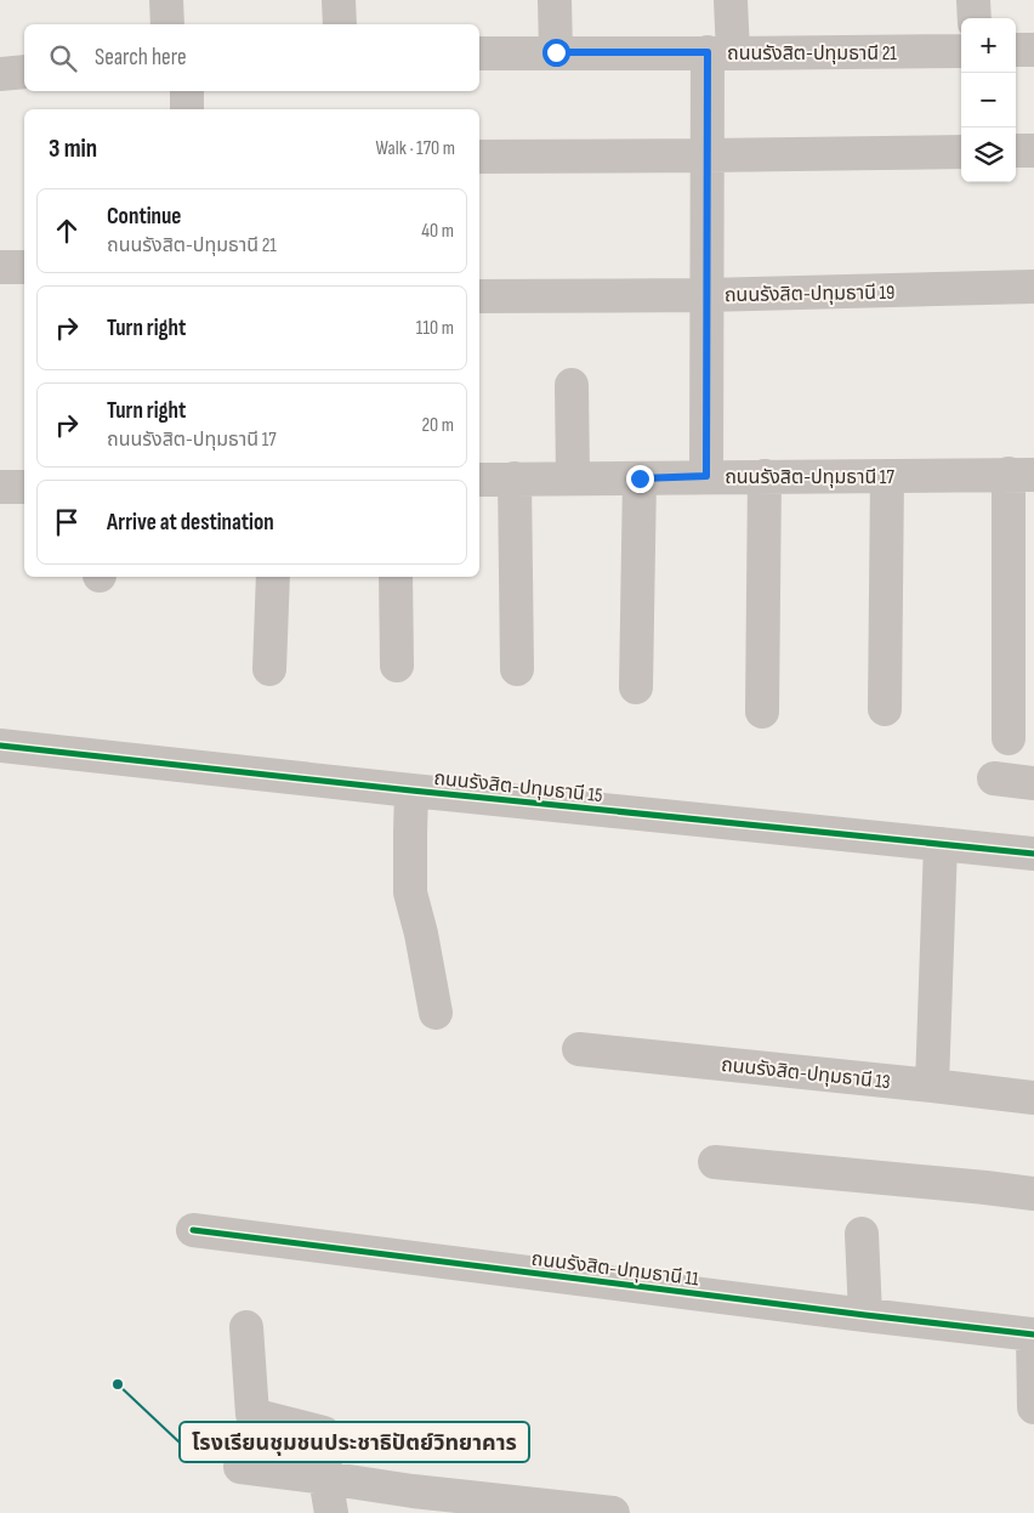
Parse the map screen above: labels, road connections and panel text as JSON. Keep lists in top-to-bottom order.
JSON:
{
  "streets": {
    "street": [
      "ถนนรังสิต-ปทุมธานี 21",
      "ถนนรังสิต-ปทุมธานี 19",
      "ถนนรังสิต-ปทุมธานี 17",
      "ถนนรังสิต-ปทุมธานี 15",
      "ถนนรังสิต-ปทุมธานี 13",
      "ถนนรังสิต-ปทุมธานี 11"
    ]
  },
  "places": ["โรงเรียนชุมชนประชาธิปัตย์วิทยาคาร"],
  "page": {
    "map_buttons": ["+", "−"],
    "search": "Search here",
    "heading": ["3 min", "Walk · 170 m"],
    "list": [
      ["Continue", "ถนนรังสิต-ปทุมธานี 21", "40 m"],
      ["Turn right", "110 m"],
      ["Turn right", "ถนนรังสิต-ปทุมธานี 17", "20 m"],
      "Arrive at destination"
    ]
  }
}
